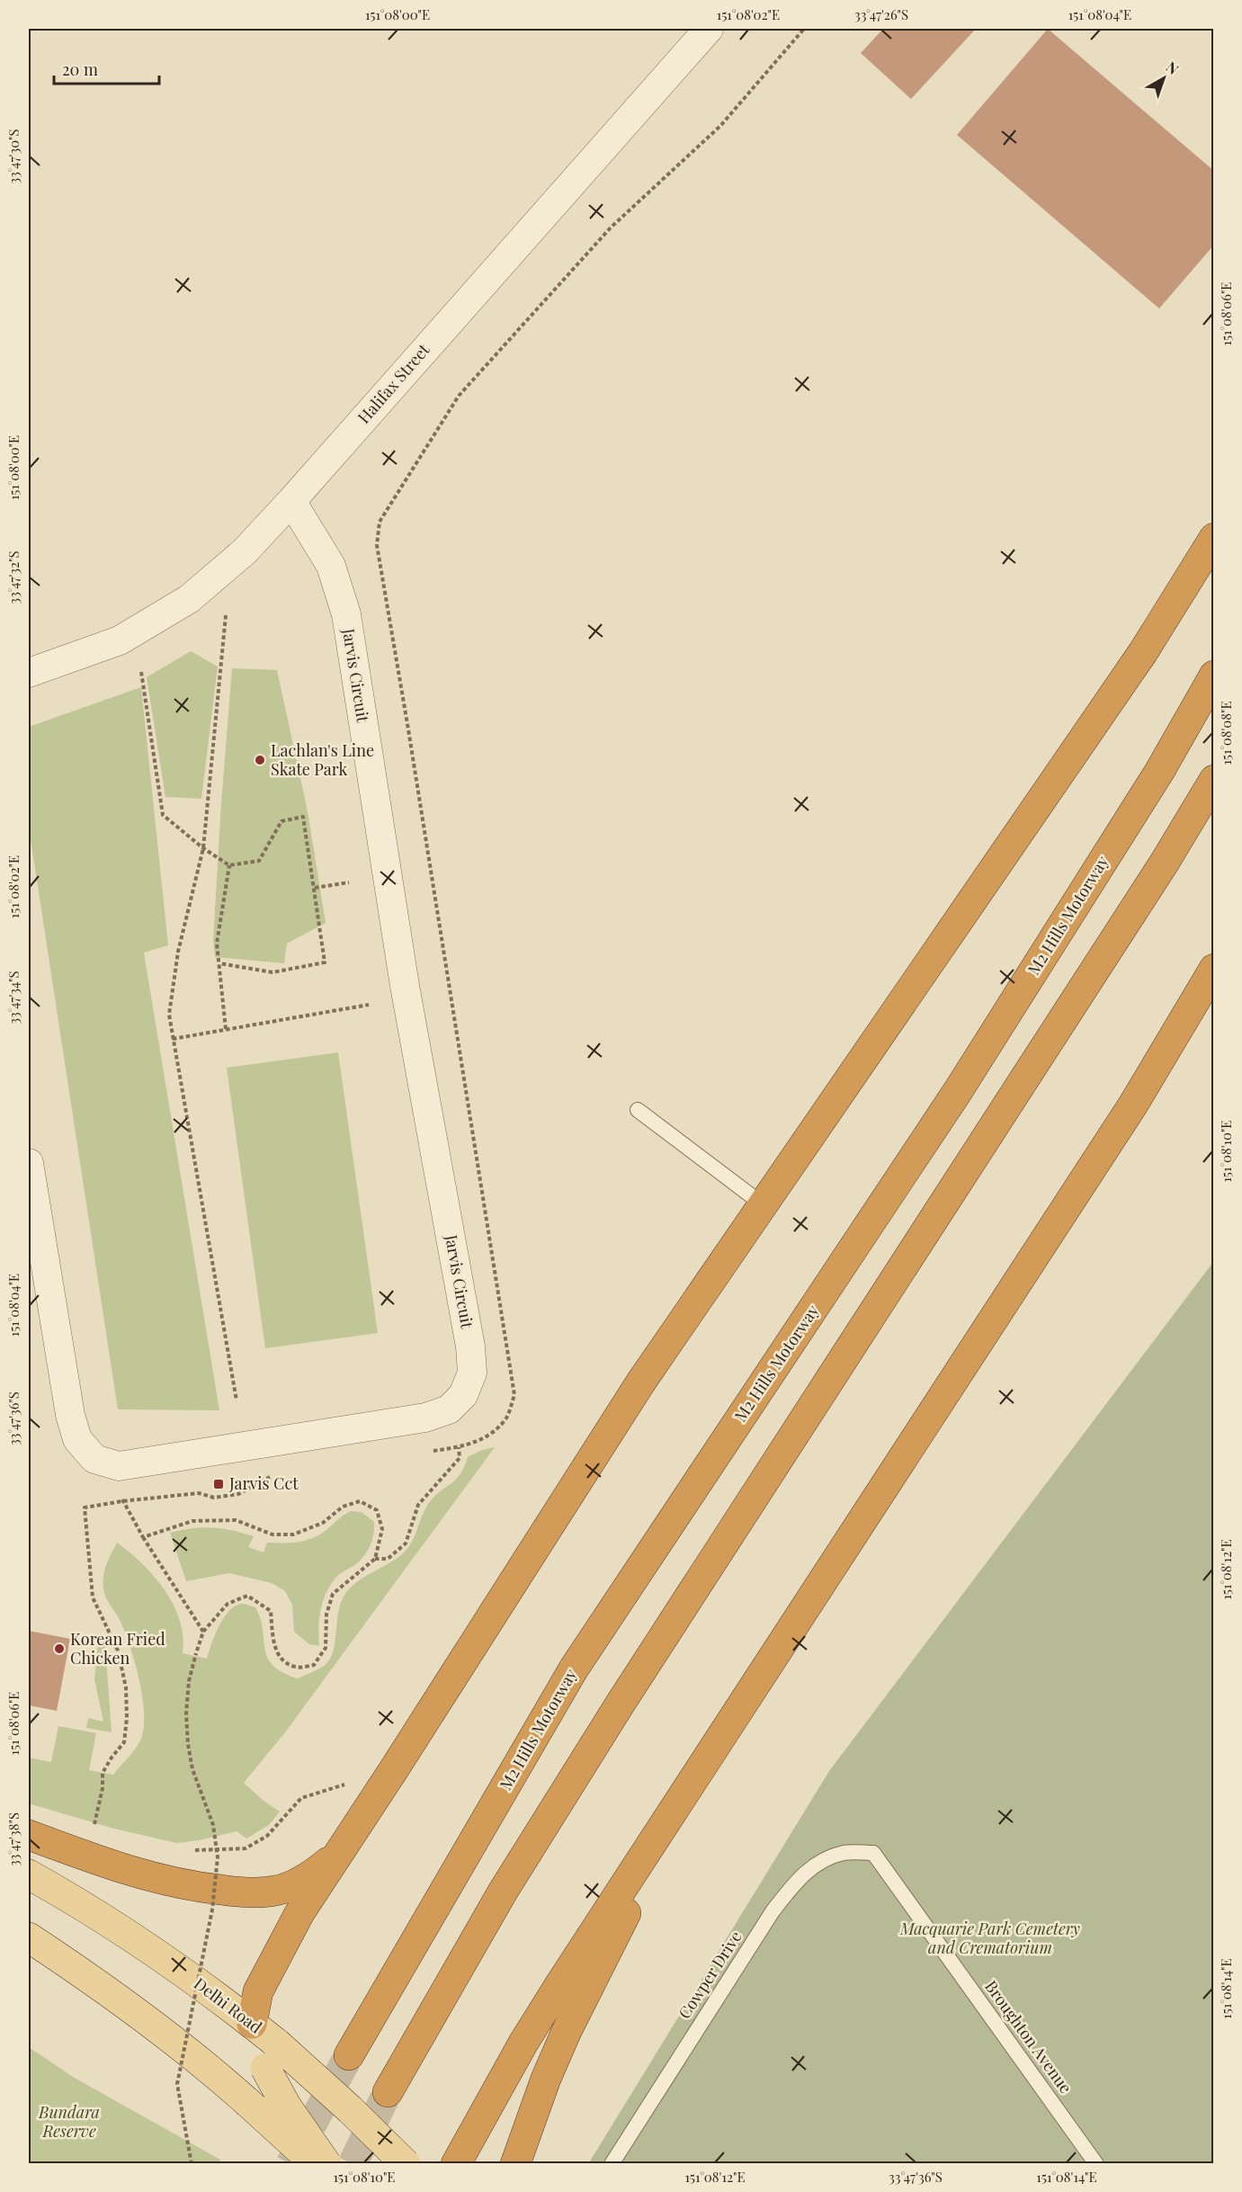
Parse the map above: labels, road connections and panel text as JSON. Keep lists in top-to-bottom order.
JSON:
{
  "streets": {
    "highway": ["M2 Hills Motorway"],
    "main road": ["Delhi Road"],
    "street": ["Halifax Street", "Jarvis Circuit"],
    "lane": ["Cowper Drive", "Broughton Avenue"]
  },
  "crossings": [
    ["Halifax Street", "Jarvis Circuit"],
    ["Cowper Drive", "Broughton Avenue"]
  ],
  "parks": ["Macquarie Park Cemetery and Crematorium", "Bundara Reserve"],
  "places": {
    "other": ["Lachlan's Line Skate Park", "Korean Fried Chicken"],
    "transit": ["Jarvis Cct"]
  },
  "scale_bar": "20 m",
  "north": "top right",
  "coordinates": [
    "151°08'00\"E",
    "151°08'02\"E",
    "33°47'26\"S",
    "151°08'04\"E",
    "33°47'30\"S",
    "151°08'06\"E",
    "33°47'32\"S",
    "151°08'08\"E",
    "33°47'34\"S",
    "151°08'10\"E",
    "33°47'36\"S",
    "151°08'12\"E",
    "33°47'38\"S",
    "151°08'14\"E"
  ]
}
